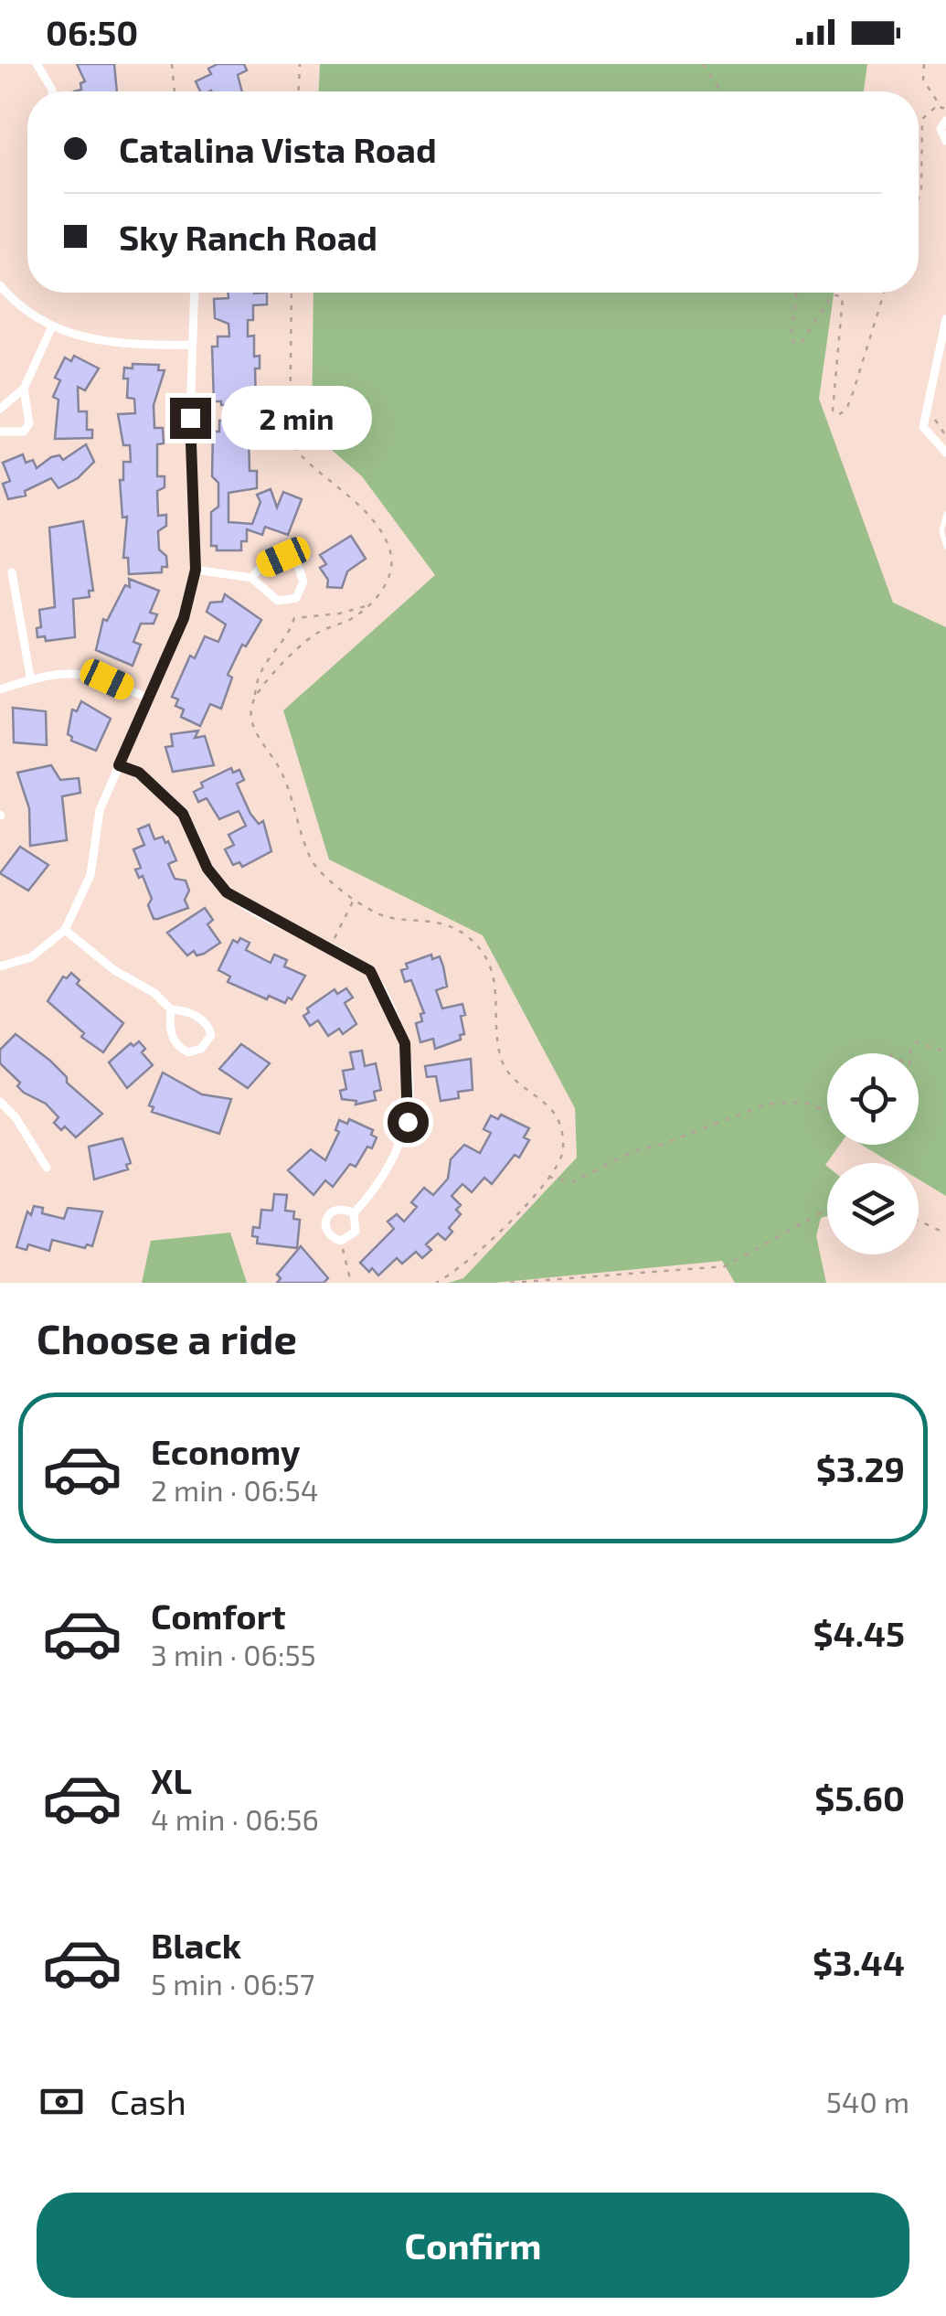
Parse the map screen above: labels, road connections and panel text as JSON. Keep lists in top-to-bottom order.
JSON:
{
  "page": {
    "status": "06:50",
    "banner": ["Catalina Vista Road", "Sky Ranch Road"],
    "bubble": "2 min",
    "heading": "Choose a ride",
    "list": [
      {
        "name": "Economy",
        "note": "2 min · 06:54",
        "value": "$3.29"
      },
      {
        "name": "Comfort",
        "note": "3 min · 06:55",
        "value": "$4.45"
      },
      {
        "name": "XL",
        "note": "4 min · 06:56",
        "value": "$5.60"
      },
      {
        "name": "Black",
        "note": "5 min · 06:57",
        "value": "$3.44"
      }
    ],
    "pay": ["Cash", "540 m"],
    "buttons": "Confirm"
  }
}
